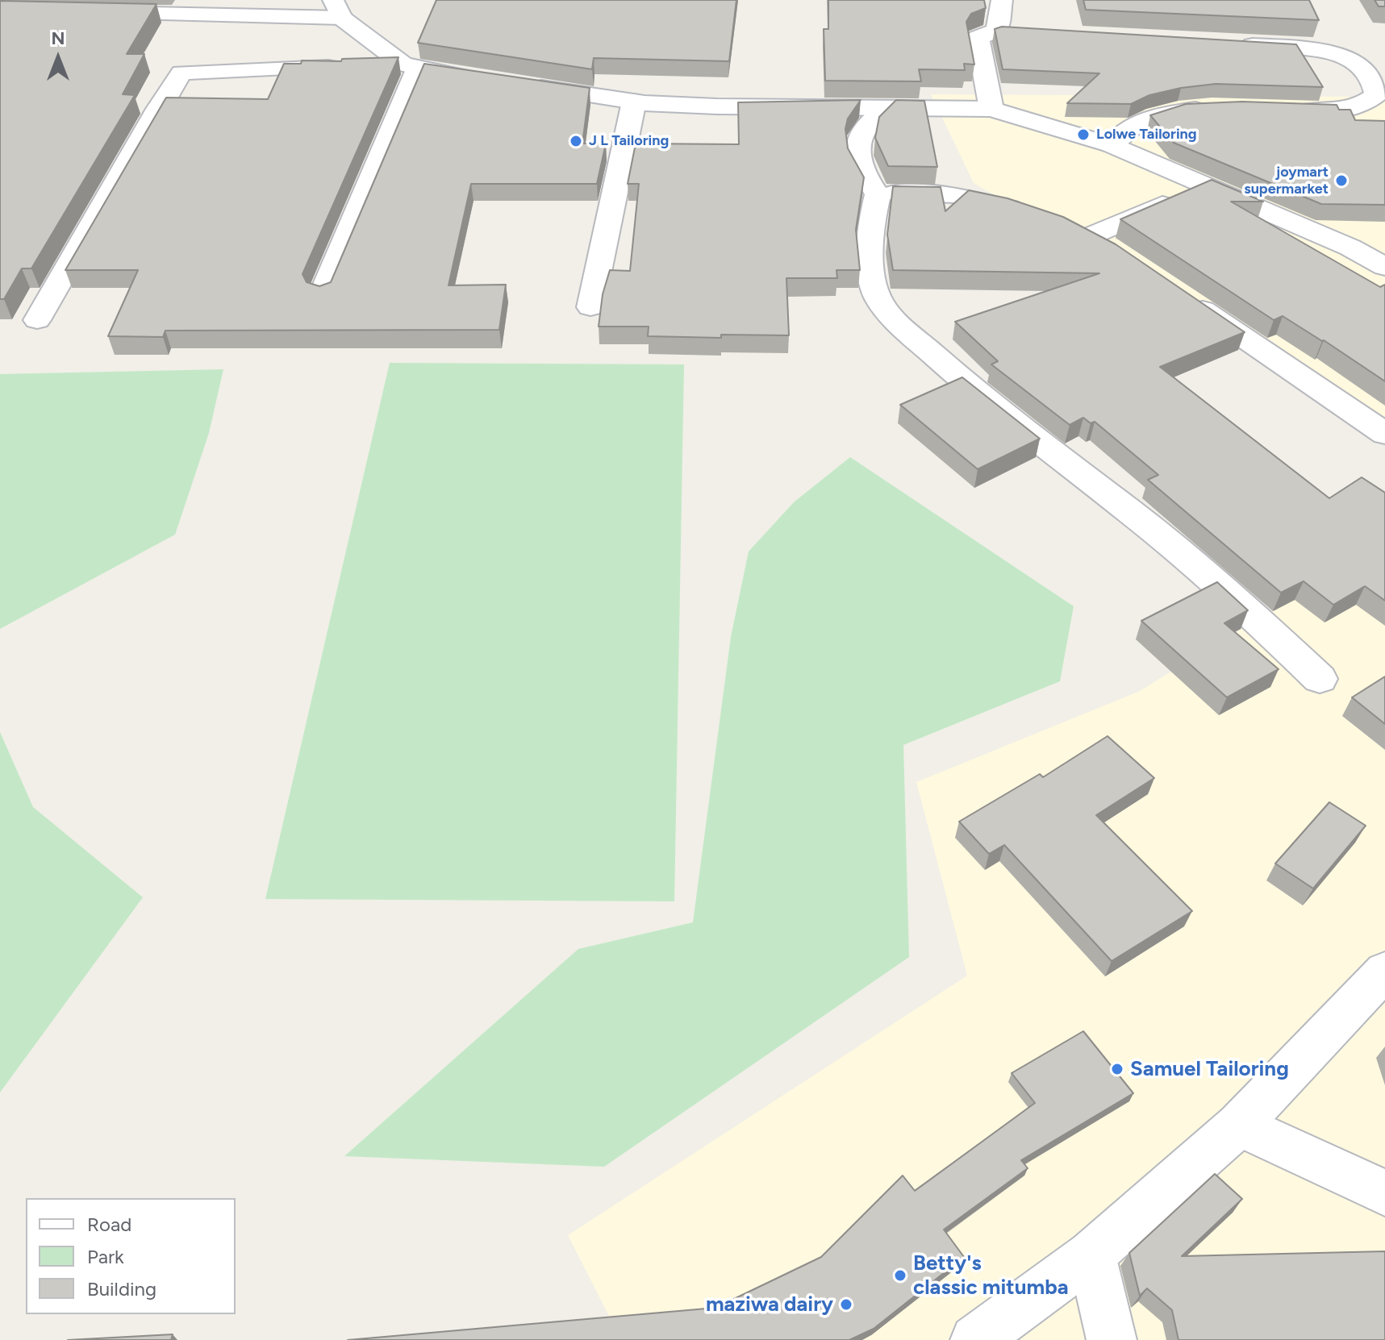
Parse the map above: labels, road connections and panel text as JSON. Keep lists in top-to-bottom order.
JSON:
{
  "places": [
    "Lolwe Tailoring",
    "J L Tailoring",
    "joymart supermarket",
    "Samuel Tailoring",
    "Betty's classic mitumba",
    "maziwa dairy"
  ],
  "legend": ["Road", "Park", "Building"],
  "north": "top"
}
